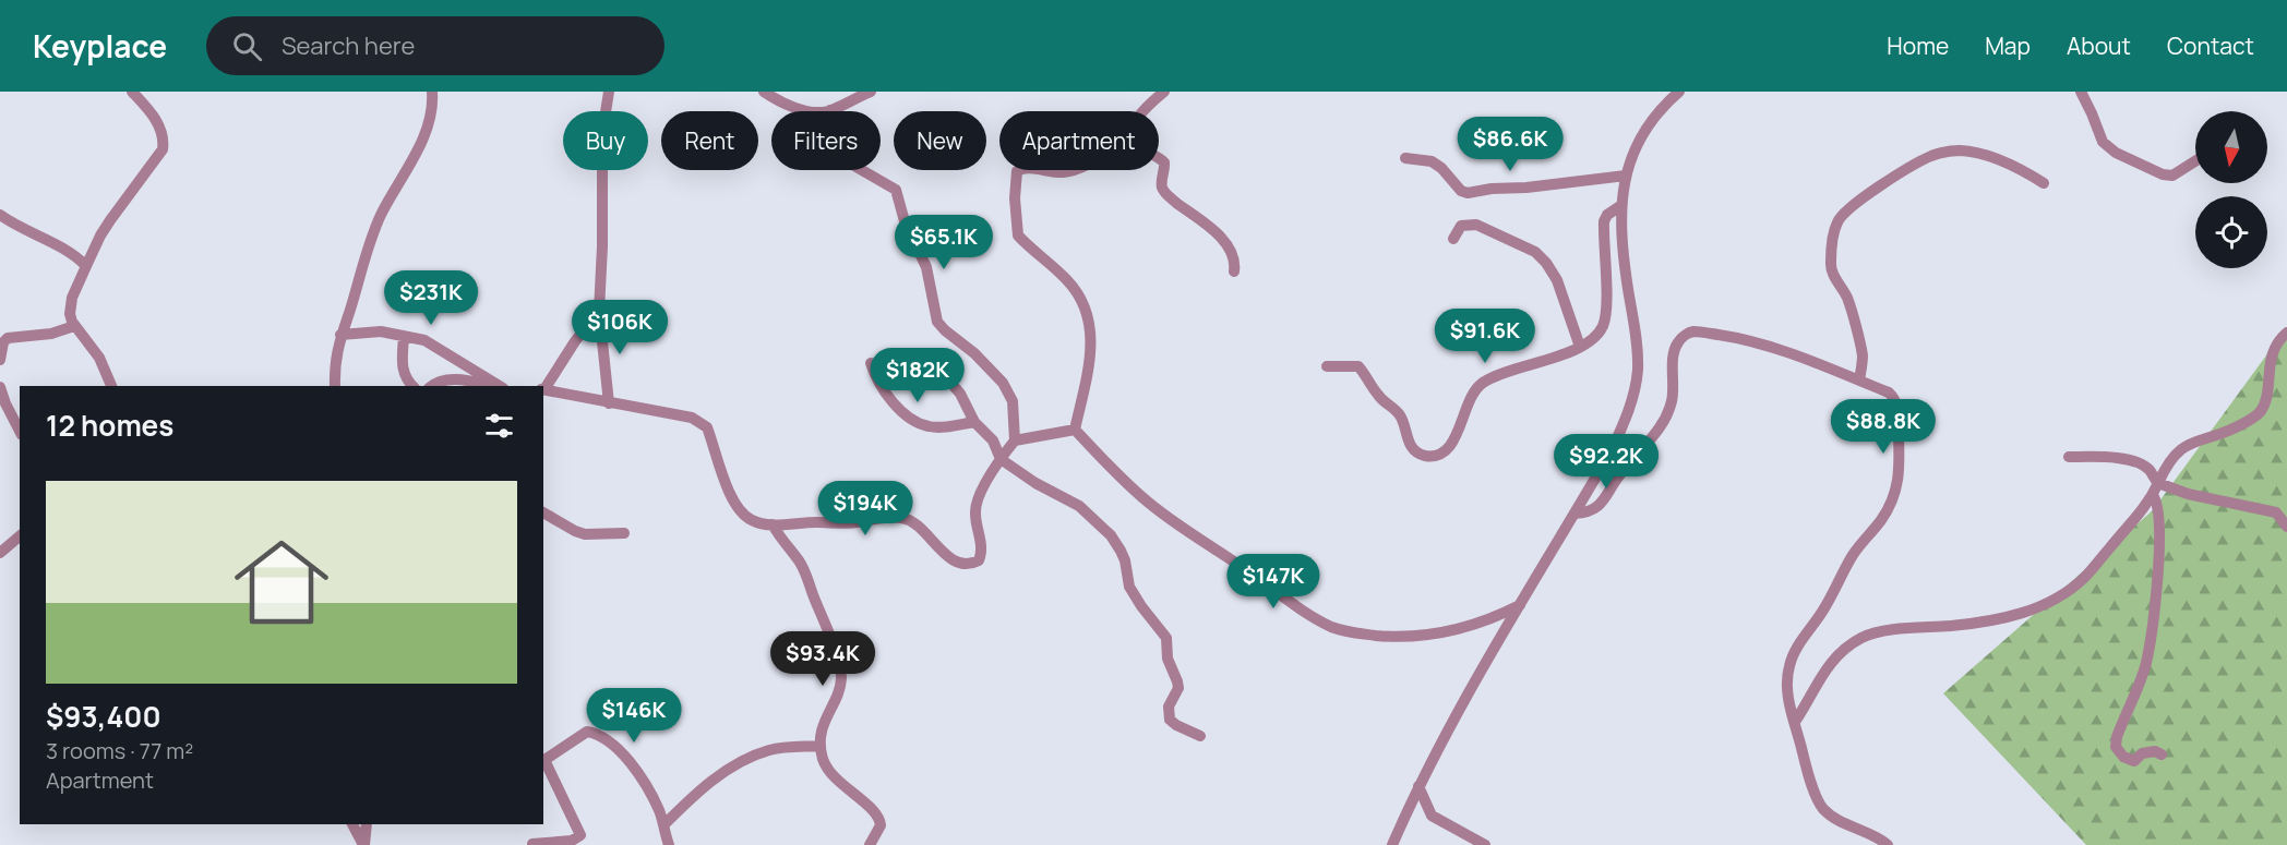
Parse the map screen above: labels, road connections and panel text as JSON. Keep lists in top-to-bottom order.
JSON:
{
  "north": "bottom",
  "page": {
    "header": "Keyplace",
    "search": "Search here",
    "nav": [
      "Home",
      "Map",
      "About",
      "Contact"
    ],
    "chip": [
      "Buy",
      "Rent",
      "Filters",
      "New",
      "Apartment"
    ],
    "price": [
      "$86.6K",
      "$65.1K",
      "$231K",
      "$106K",
      "$91.6K",
      "$182K",
      "$88.8K",
      "$92.2K",
      "$194K",
      "$147K",
      "$93.4K",
      "$146K"
    ],
    "heading": "12 homes",
    "list": [
      {
        "name": "$93,400",
        "note": "3 rooms · 77 m² · Apartment"
      }
    ]
  }
}
